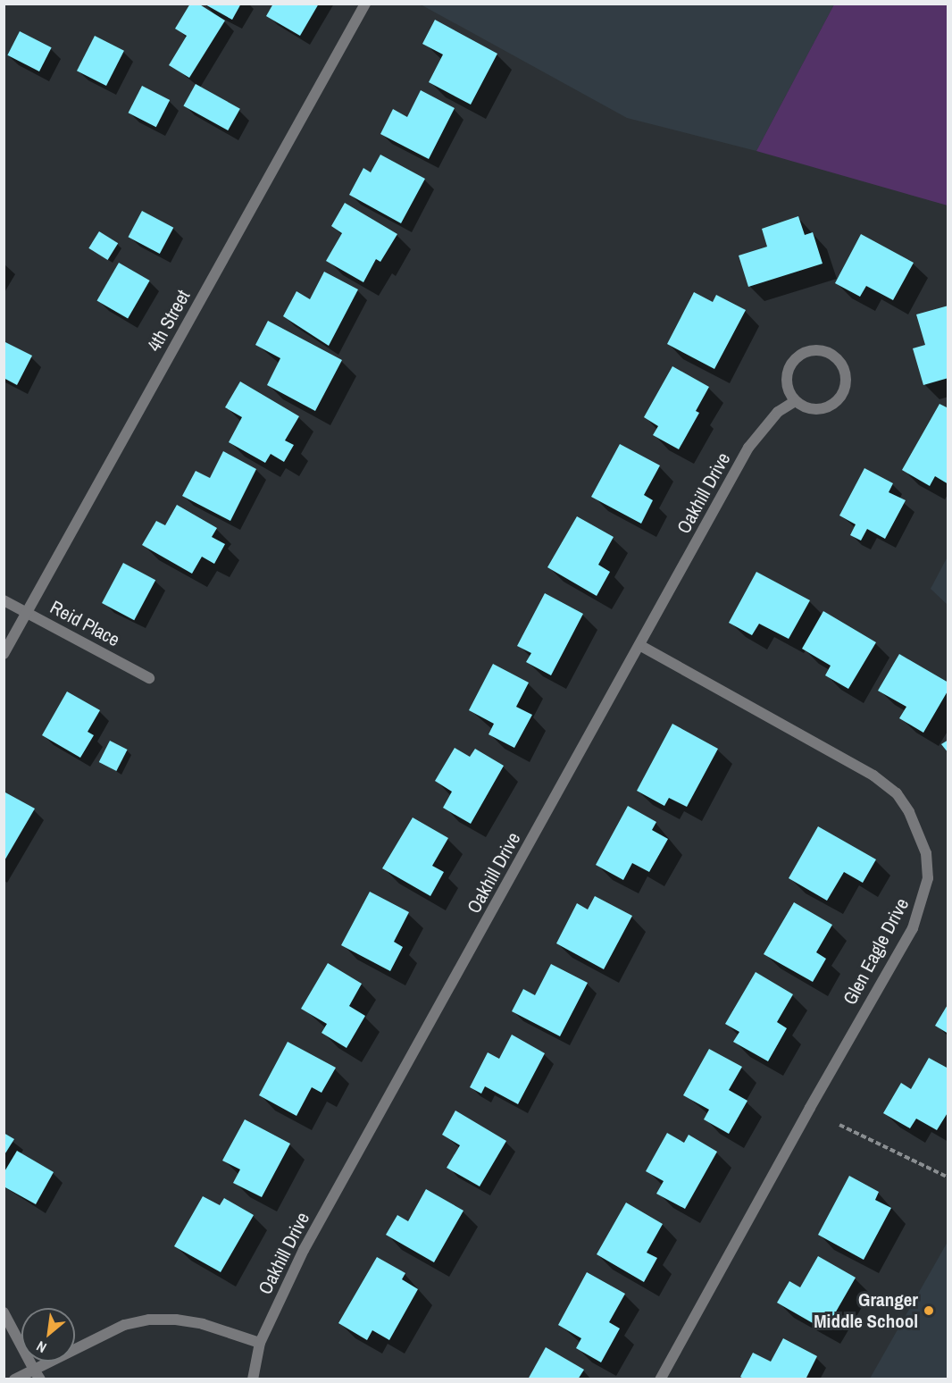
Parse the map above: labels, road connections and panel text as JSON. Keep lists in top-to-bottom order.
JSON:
{
  "streets": {
    "street": [
      "4th Street",
      "Oakhill Drive",
      "Reid Place",
      "Glen Eagle Drive"
    ]
  },
  "crossings": [
    ["4th Street", "Reid Place"],
    ["Oakhill Drive", "Glen Eagle Drive"]
  ],
  "places": ["Granger Middle School"],
  "north": "bottom left"
}
